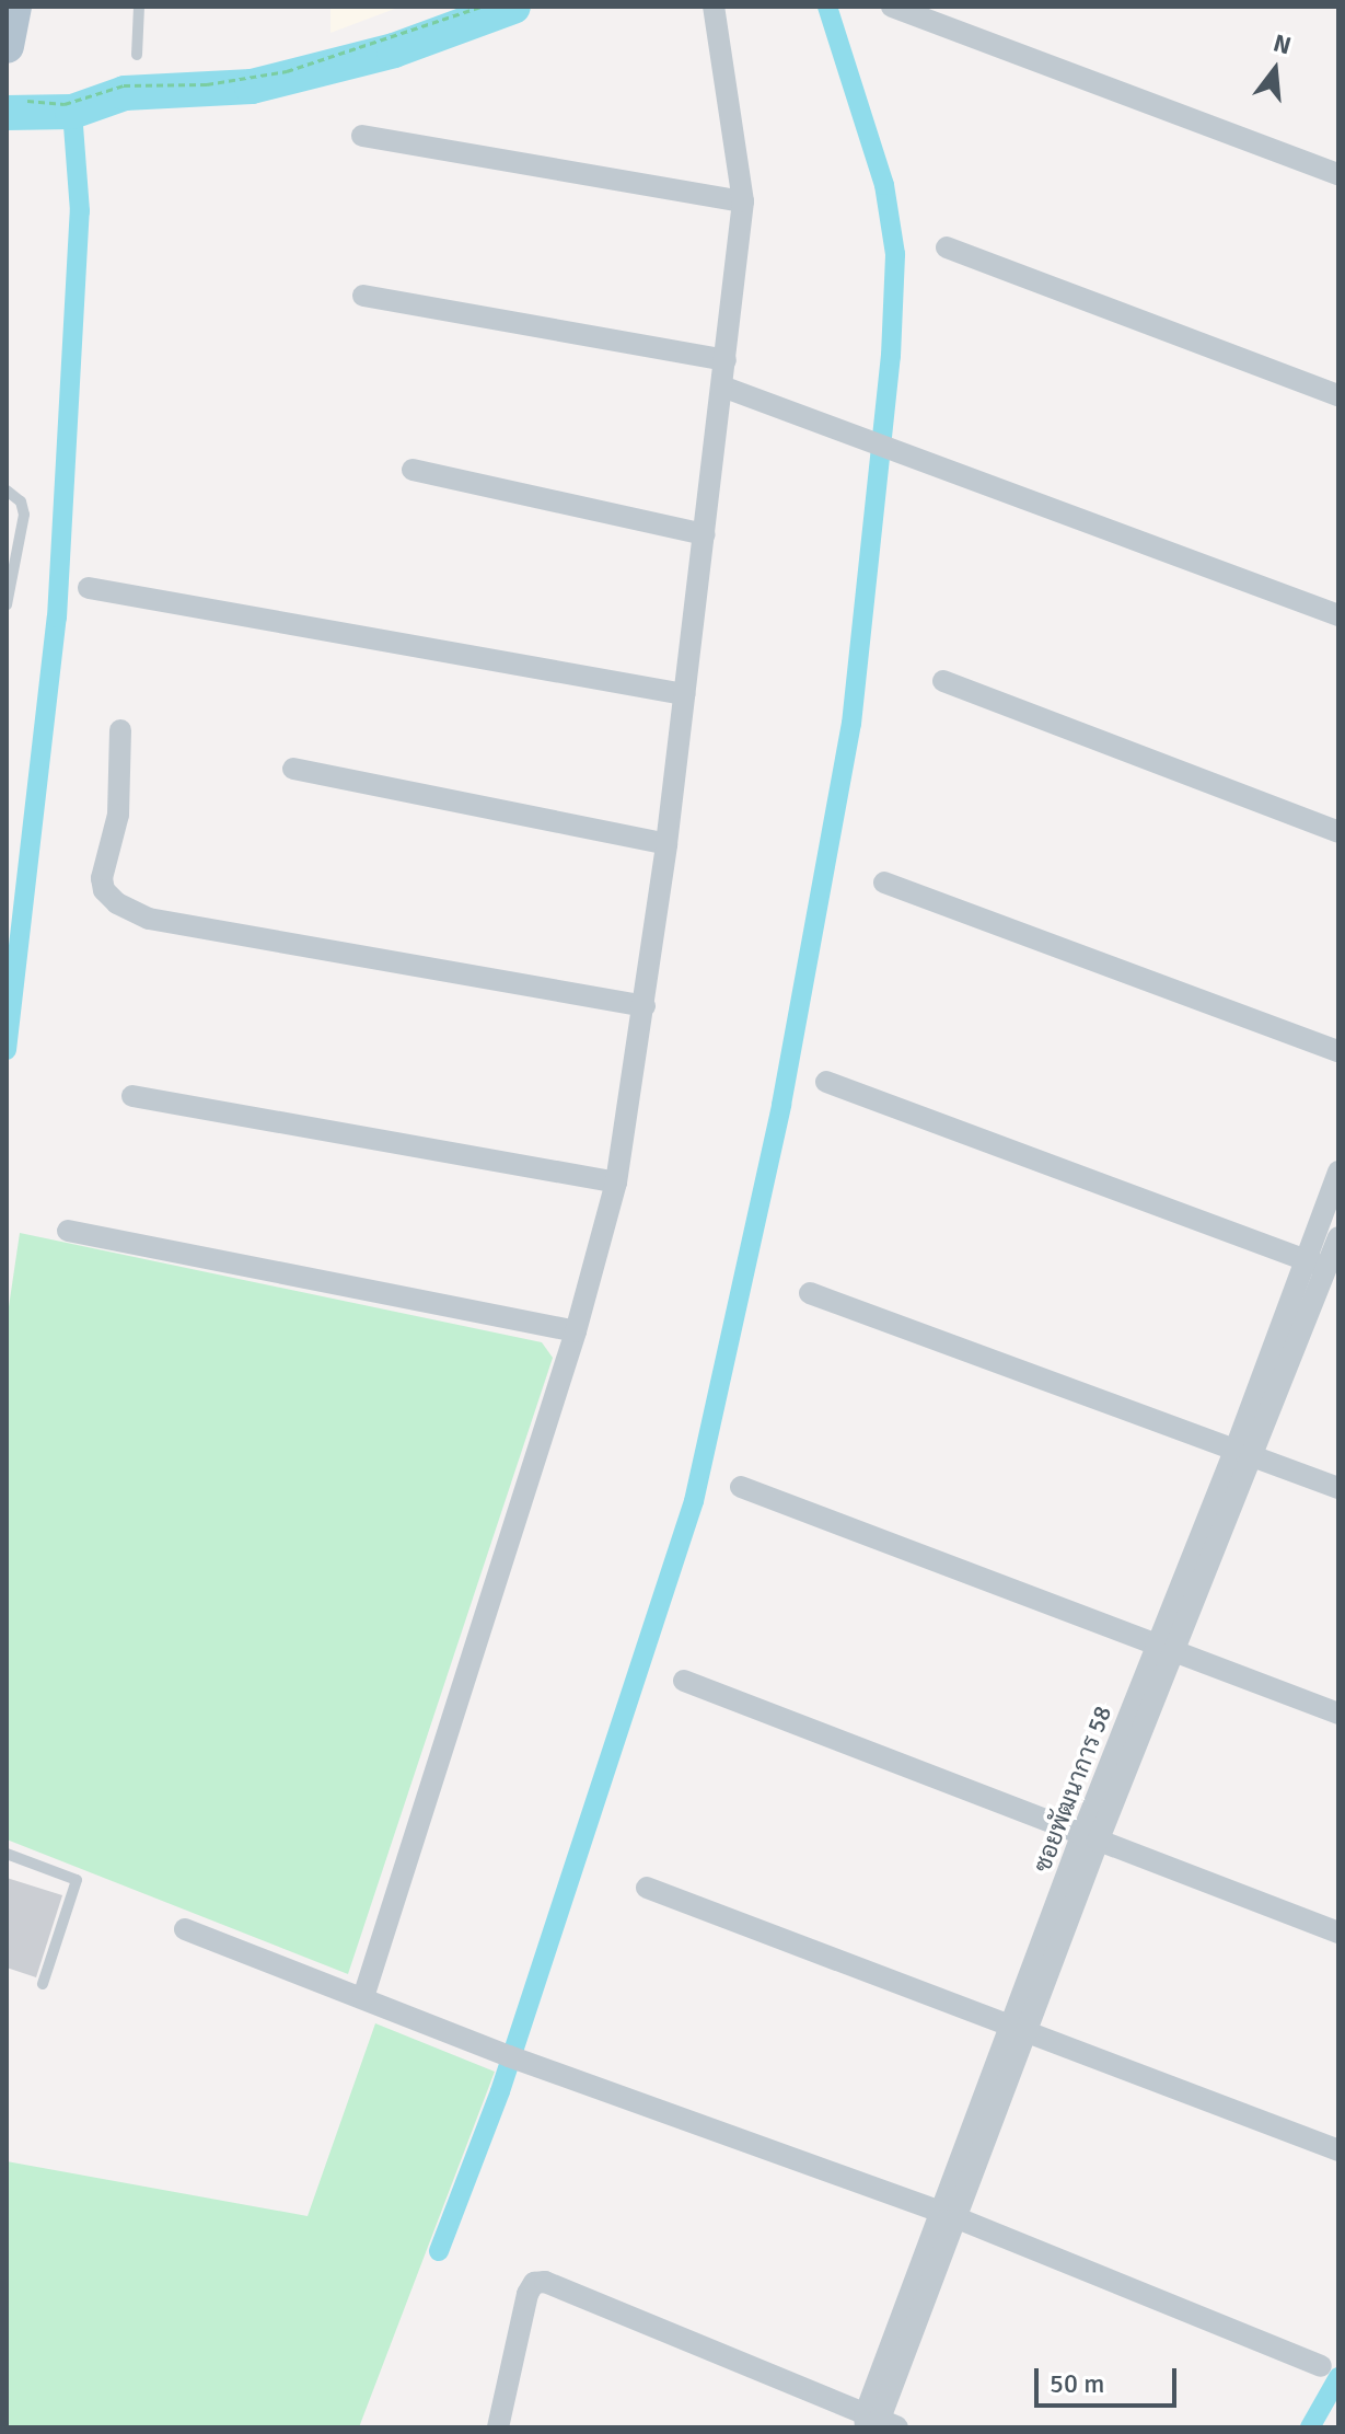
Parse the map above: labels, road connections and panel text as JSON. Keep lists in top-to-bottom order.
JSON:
{
  "streets": {
    "street": ["ซอยพัฒนาการ 58"]
  },
  "scale_bar": "50 m",
  "north": "top"
}
